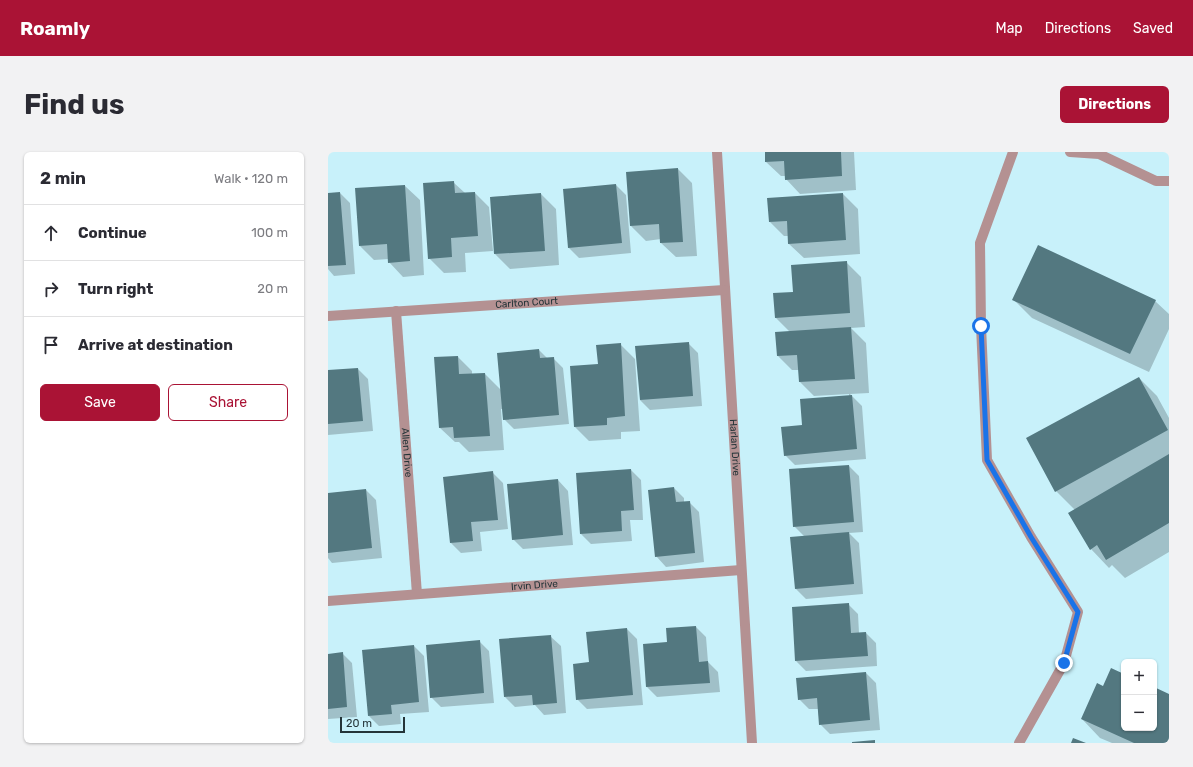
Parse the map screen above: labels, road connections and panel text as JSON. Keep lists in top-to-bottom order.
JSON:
{
  "streets": {
    "street": [
      "Carlton Court",
      "Harlan Drive",
      "Allen Drive",
      "Irvin Drive"
    ]
  },
  "crossings": [
    ["Carlton Court", "Harlan Drive"],
    ["Carlton Court", "Allen Drive"],
    ["Harlan Drive", "Irvin Drive"],
    ["Allen Drive", "Irvin Drive"]
  ],
  "scale_bar": "20 m",
  "page": {
    "header": "Roamly",
    "nav": ["Map", "Directions", "Saved"],
    "buttons": [
      "Directions",
      ["Save", "Share"]
    ],
    "title": "Find us",
    "heading": ["2 min", "Walk · 120 m"],
    "list": [
      ["Continue", "100 m"],
      ["Turn right", "20 m"],
      "Arrive at destination"
    ],
    "map_buttons": ["+", "−"],
    "scale": "20 m"
  }
}
